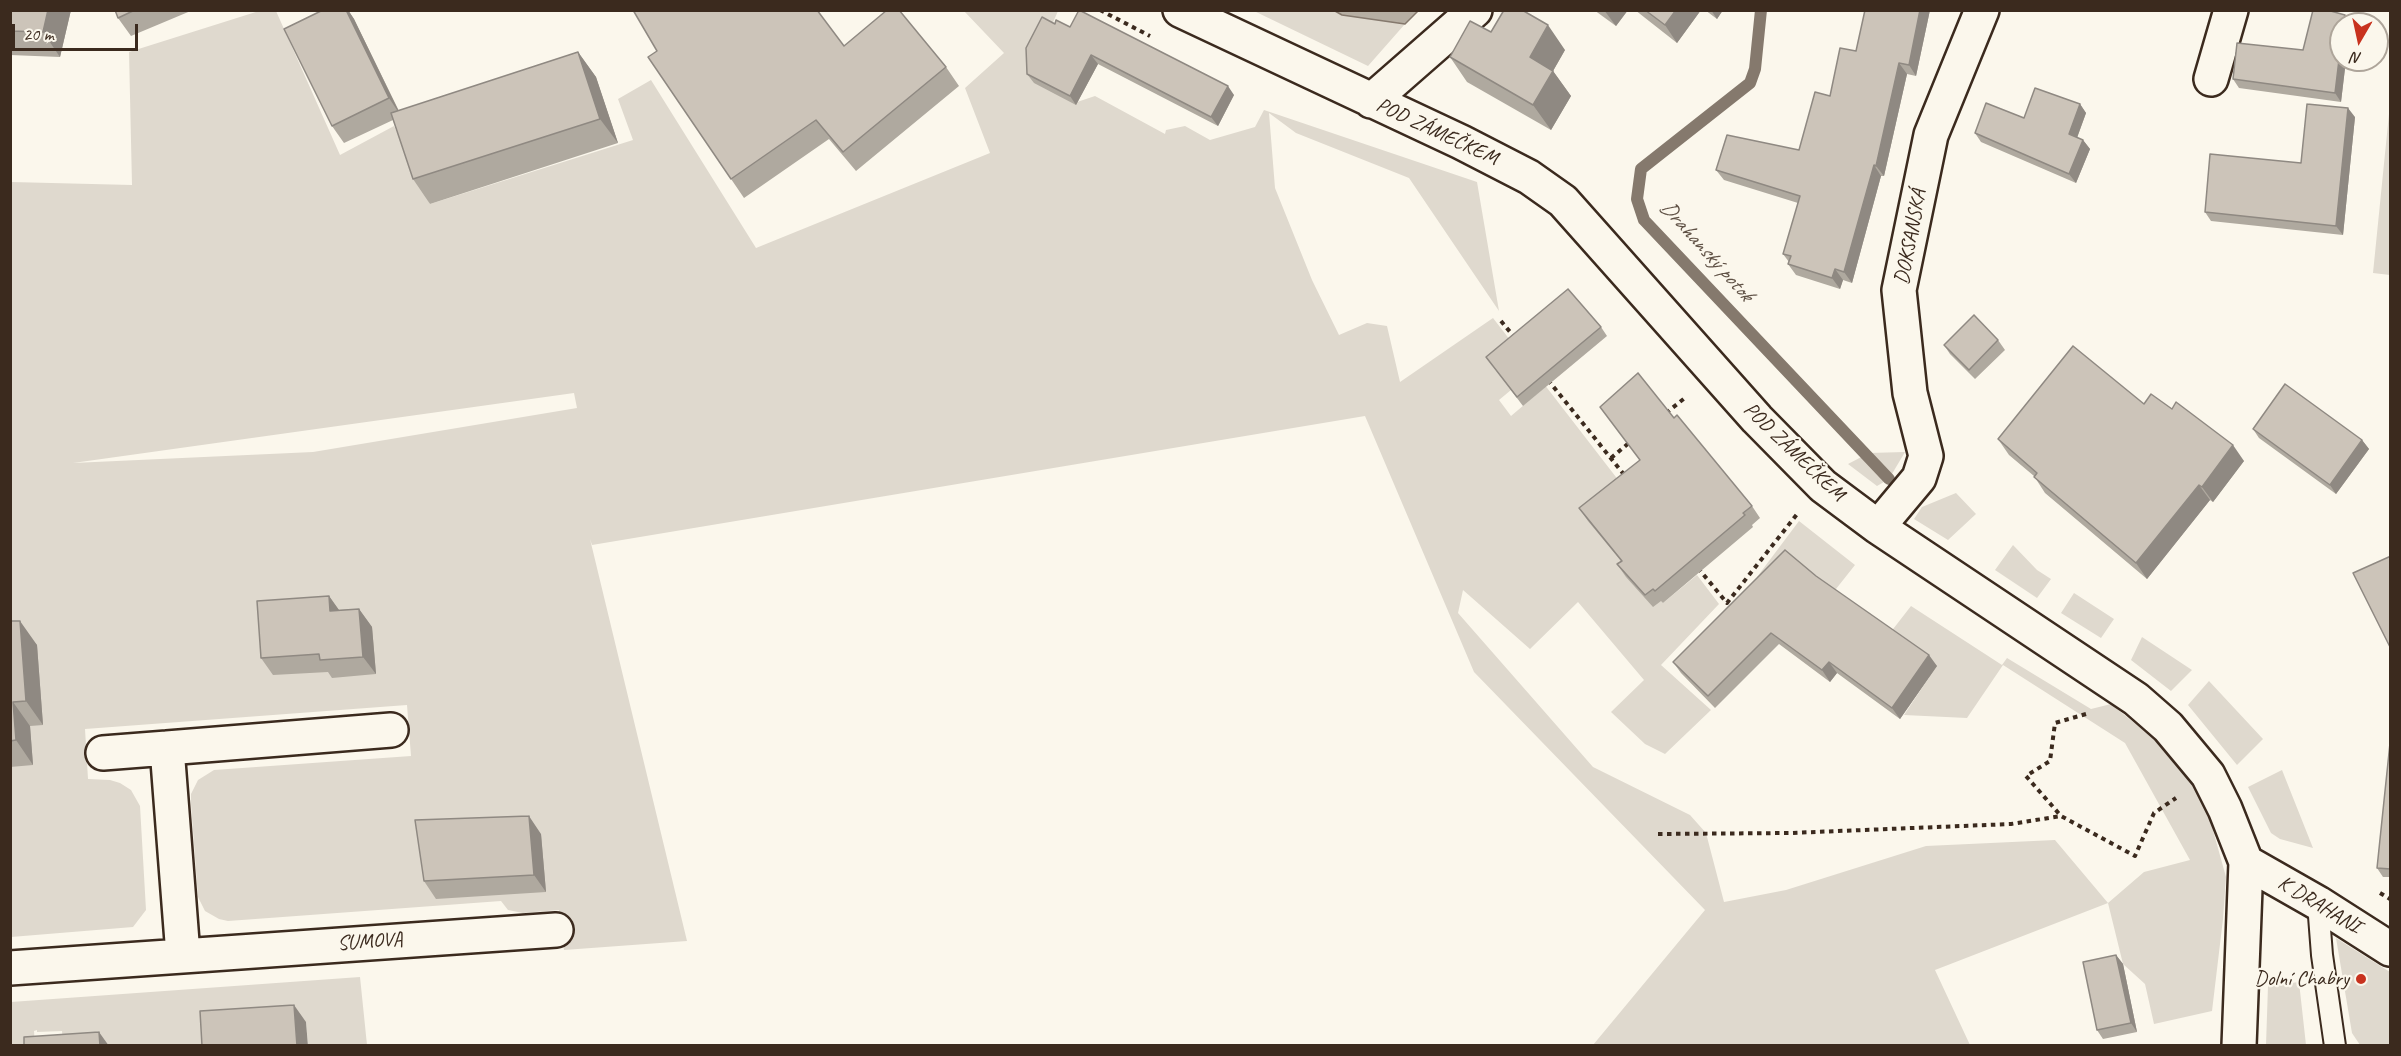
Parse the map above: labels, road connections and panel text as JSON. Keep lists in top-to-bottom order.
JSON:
{
  "streets": {
    "street": [
      "POD ZÁMEČKEM",
      "DOKSANSKÁ",
      "K DRAHANI",
      "SUMOVA"
    ]
  },
  "crossings": [
    ["POD ZÁMEČKEM", "DOKSANSKÁ"],
    ["POD ZÁMEČKEM", "K DRAHANI"]
  ],
  "water": ["Drahanský potok"],
  "places": ["Dolní Chabry"],
  "scale_bar": "20 m",
  "north": "bottom"
}
